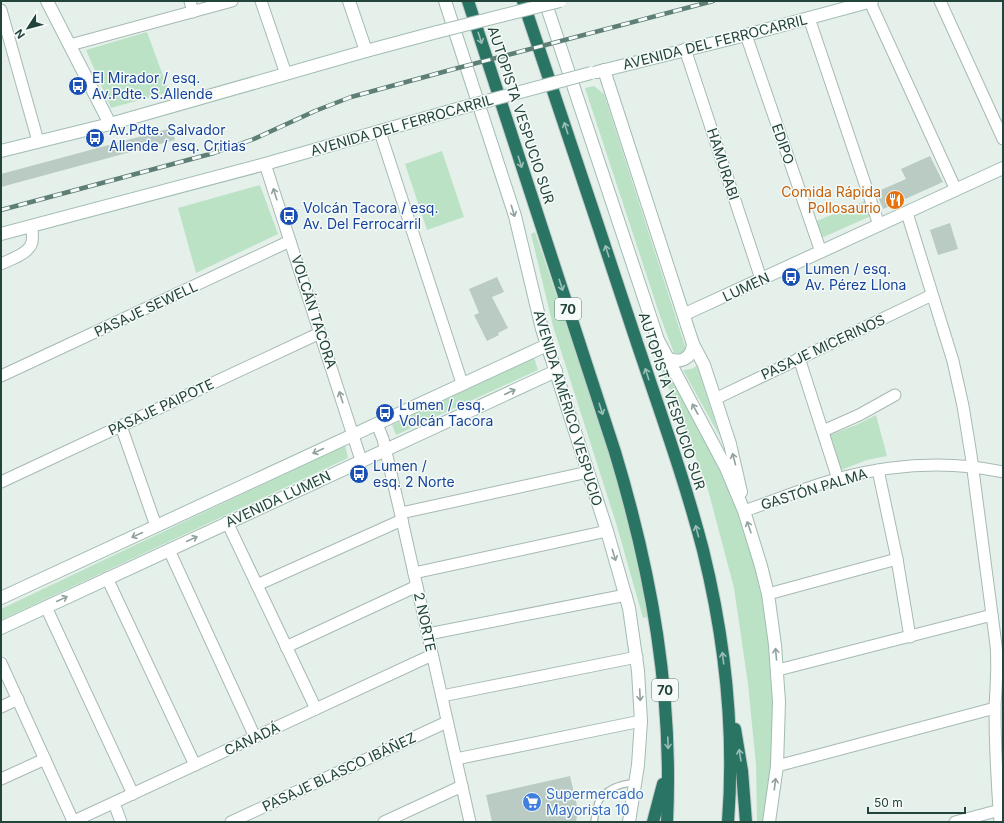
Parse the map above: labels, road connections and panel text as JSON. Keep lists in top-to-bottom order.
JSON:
{
  "streets": {
    "highway": ["AUTOPISTA VESPUCIO SUR", "70"],
    "street": [
      "AVENIDA DEL FERROCARRIL",
      "EDIPO",
      "HAMURABI",
      "LUMEN",
      "PASAJE SEWELL",
      "VOLCÁN TACORA",
      "PASAJE MICERINOS",
      "PASAJE PAIPOTE",
      "AVENIDA AMÉRICO VESPUCIO",
      "GASTÓN PALMA",
      "AVENIDA LUMEN",
      "2 NORTE",
      "CANADÁ",
      "PASAJE BLASCO IBÁÑEZ"
    ]
  },
  "crossings": [
    ["AVENIDA DEL FERROCARRIL", "EDIPO"],
    ["AVENIDA DEL FERROCARRIL", "HAMURABI"],
    ["AVENIDA DEL FERROCARRIL", "VOLCÁN TACORA"],
    ["EDIPO", "LUMEN"],
    ["HAMURABI", "LUMEN"],
    ["PASAJE SEWELL", "VOLCÁN TACORA"],
    ["VOLCÁN TACORA", "PASAJE PAIPOTE"],
    ["VOLCÁN TACORA", "AVENIDA LUMEN"],
    ["AVENIDA AMÉRICO VESPUCIO", "AVENIDA LUMEN"],
    ["AVENIDA LUMEN", "2 NORTE"],
    ["2 NORTE", "CANADÁ"],
    ["2 NORTE", "PASAJE BLASCO IBÁÑEZ"]
  ],
  "one_way": ["VOLCÁN TACORA"],
  "places": {
    "bus stop": [
      "El Mirador / esq. Av.Pdte. S.Allende",
      "Av.Pdte. Salvador Allende / esq. Critias",
      "Volcán Tacora / esq. Av. Del Ferrocarril",
      "Lumen / esq. Av. Pérez Llona",
      "Lumen / esq. Volcán Tacora",
      "Lumen / esq. 2 Norte"
    ],
    "restaurant": ["Comida Rápida Pollosaurio"],
    "supermarket": ["Supermercado Mayorista 10"]
  },
  "scale_bar": "50 m",
  "north": "bottom left"
}
